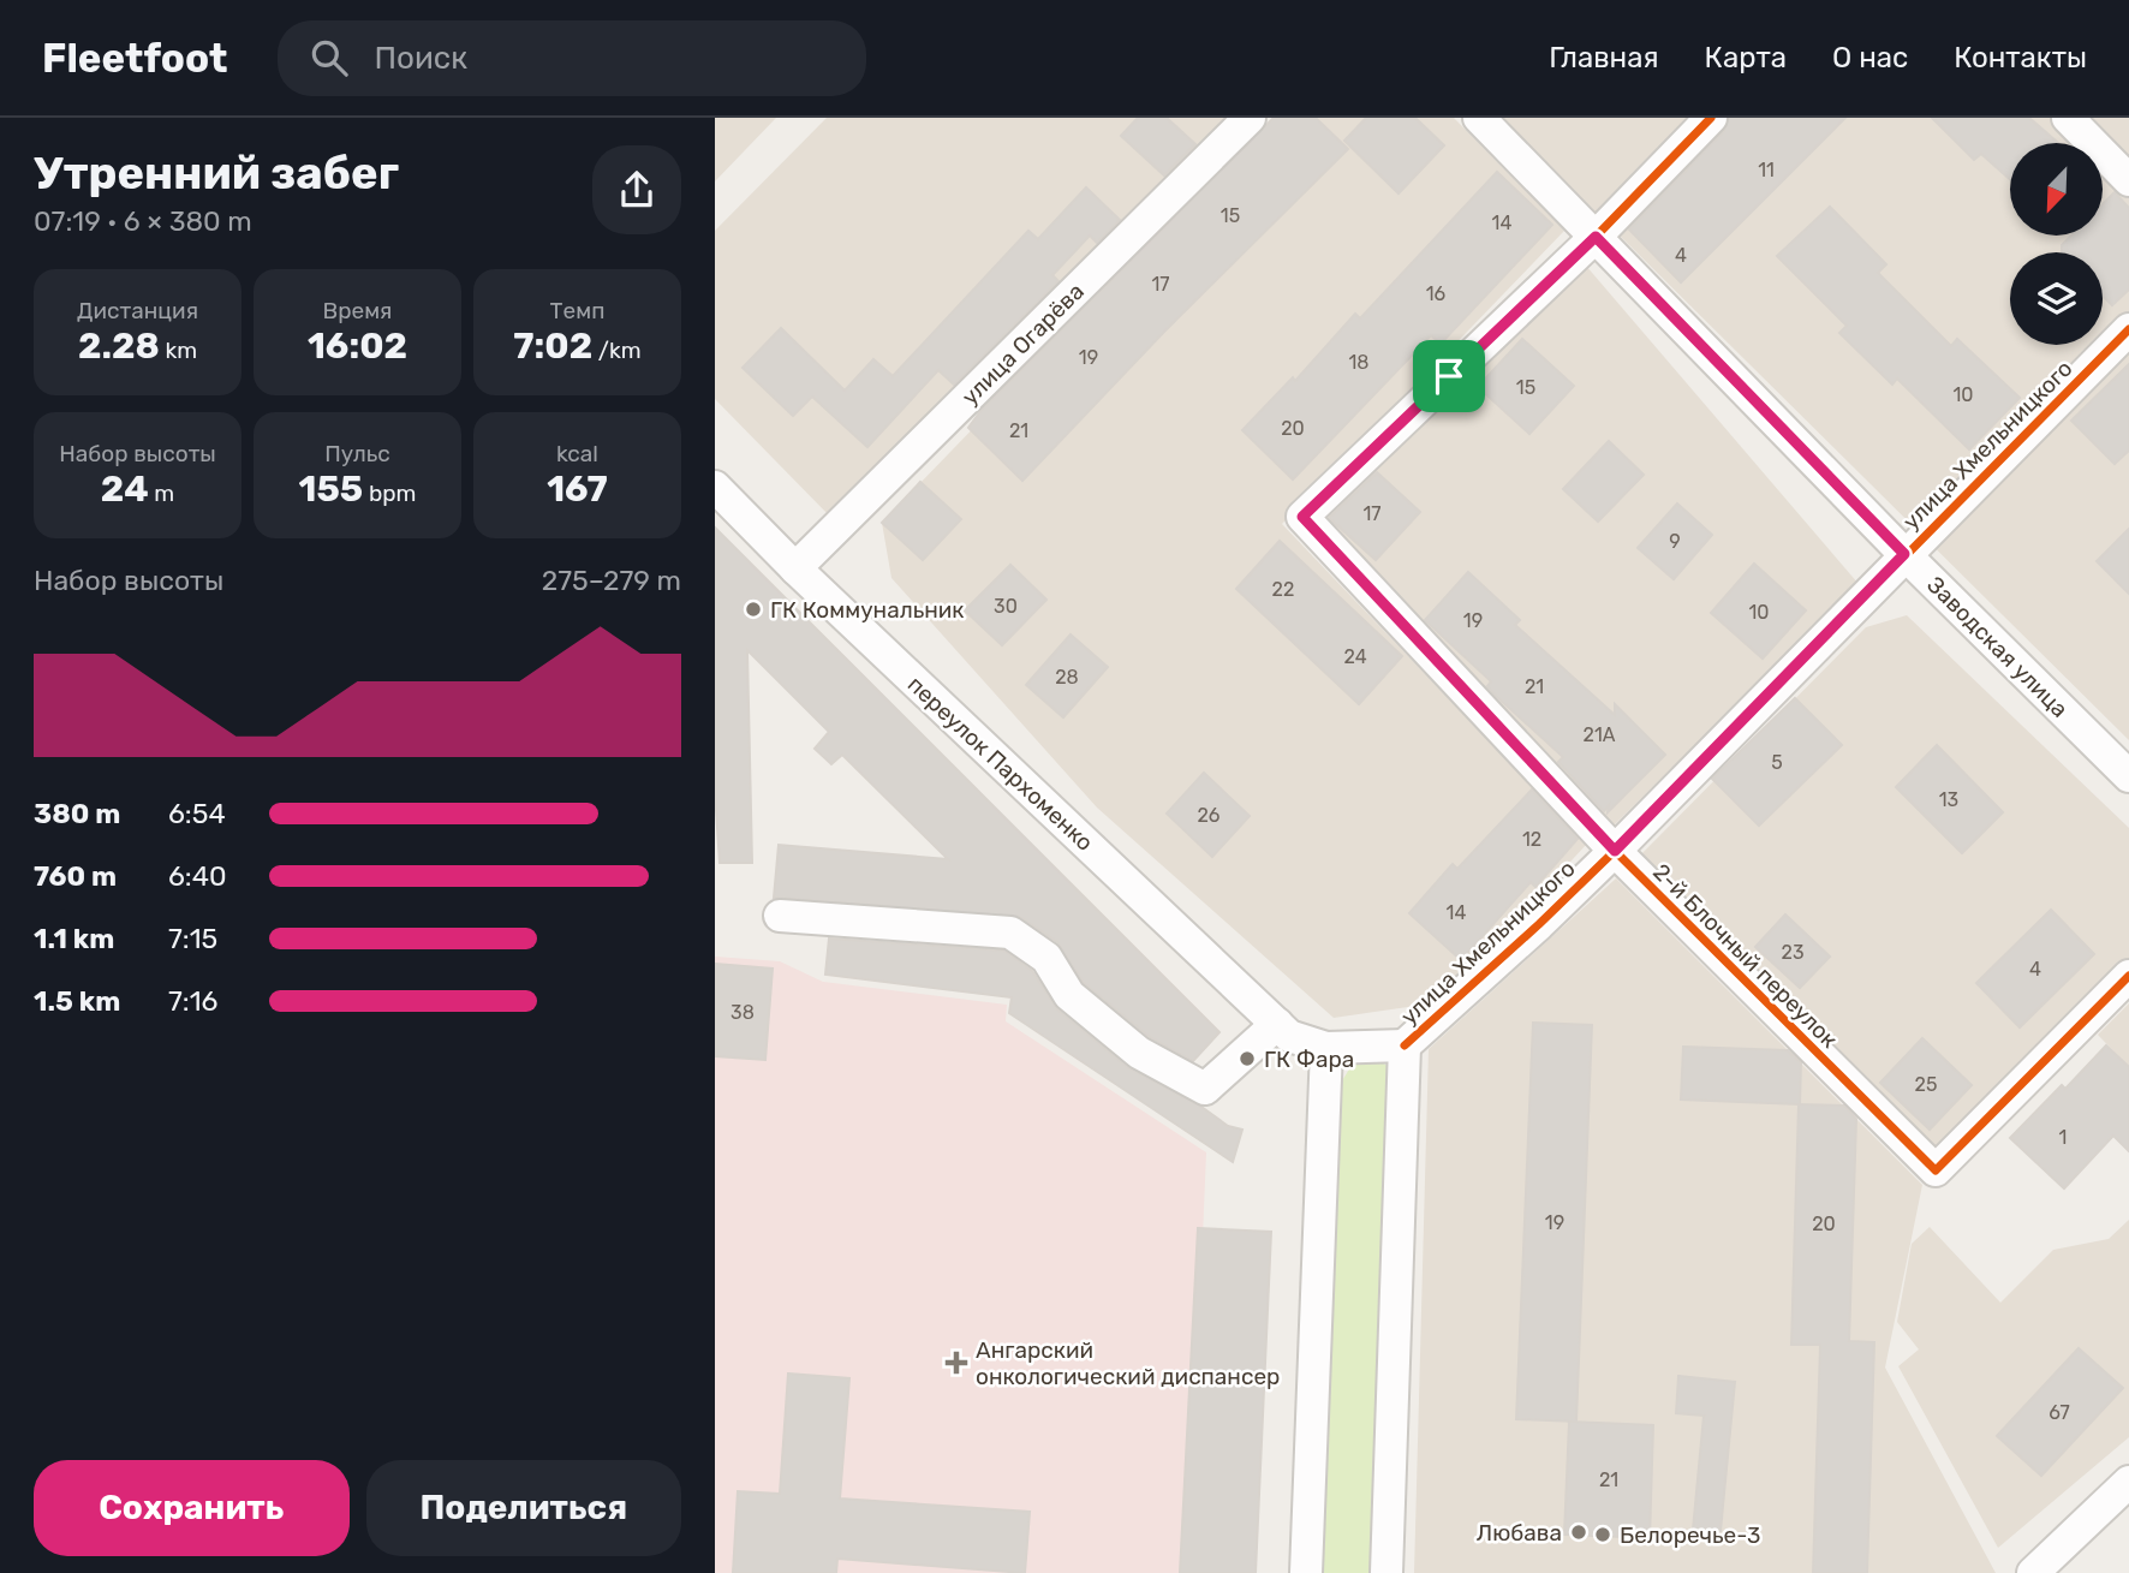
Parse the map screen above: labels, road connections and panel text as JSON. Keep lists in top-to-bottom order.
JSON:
{
  "streets": {
    "street": [
      "улица Огарёва",
      "улица Хмельницкого",
      "Заводская улица",
      "переулок Пархоменко",
      "2-й Блочный переулок"
    ]
  },
  "crossings": [
    ["улица Огарёва", "переулок Пархоменко"],
    ["улица Хмельницкого", "Заводская улица"],
    ["улица Хмельницкого", "2-й Блочный переулок"],
    ["Заводская улица", "2-й Блочный переулок"]
  ],
  "places": {
    "other": [
      "ГК Коммунальник",
      "ГК Фара",
      "Любава",
      "Белоречье-3"
    ],
    "health": ["Ангарский онкологический диспансер"]
  },
  "house_numbers": [
    "11",
    "15",
    "14",
    "4",
    "17",
    "16",
    "19",
    "18",
    "15",
    "10",
    "20",
    "21",
    "17",
    "9",
    "22",
    "30",
    "10",
    "19",
    "24",
    "28",
    "21",
    "21А",
    "5",
    "13",
    "26",
    "12",
    "14",
    "23",
    "4",
    "38",
    "25",
    "1",
    "19",
    "20",
    "67",
    "21"
  ],
  "north": "bottom left",
  "page": {
    "header": "Fleetfoot",
    "search": "Поиск",
    "nav": [
      "Главная",
      "Карта",
      "О нас",
      "Контакты"
    ],
    "heading": ["Утренний забег", "07:19 · 6 × 380 m"],
    "stats": [
      ["Дистанция", "2.28 km"],
      ["Время", "16:02"],
      ["Темп", "7:02 /km"],
      ["Набор высоты", "24 m"],
      ["Пульс", "155 bpm"],
      ["kcal", "167"]
    ],
    "chart": ["Набор высоты", "275–279 m"],
    "list": [
      {
        "name": "380 m",
        "note": "6:54"
      },
      {
        "name": "760 m",
        "note": "6:40"
      },
      {
        "name": "1.1 km",
        "note": "7:15"
      },
      {
        "name": "1.5 km",
        "note": "7:16"
      }
    ],
    "buttons": ["Сохранить", "Поделиться"]
  }
}
